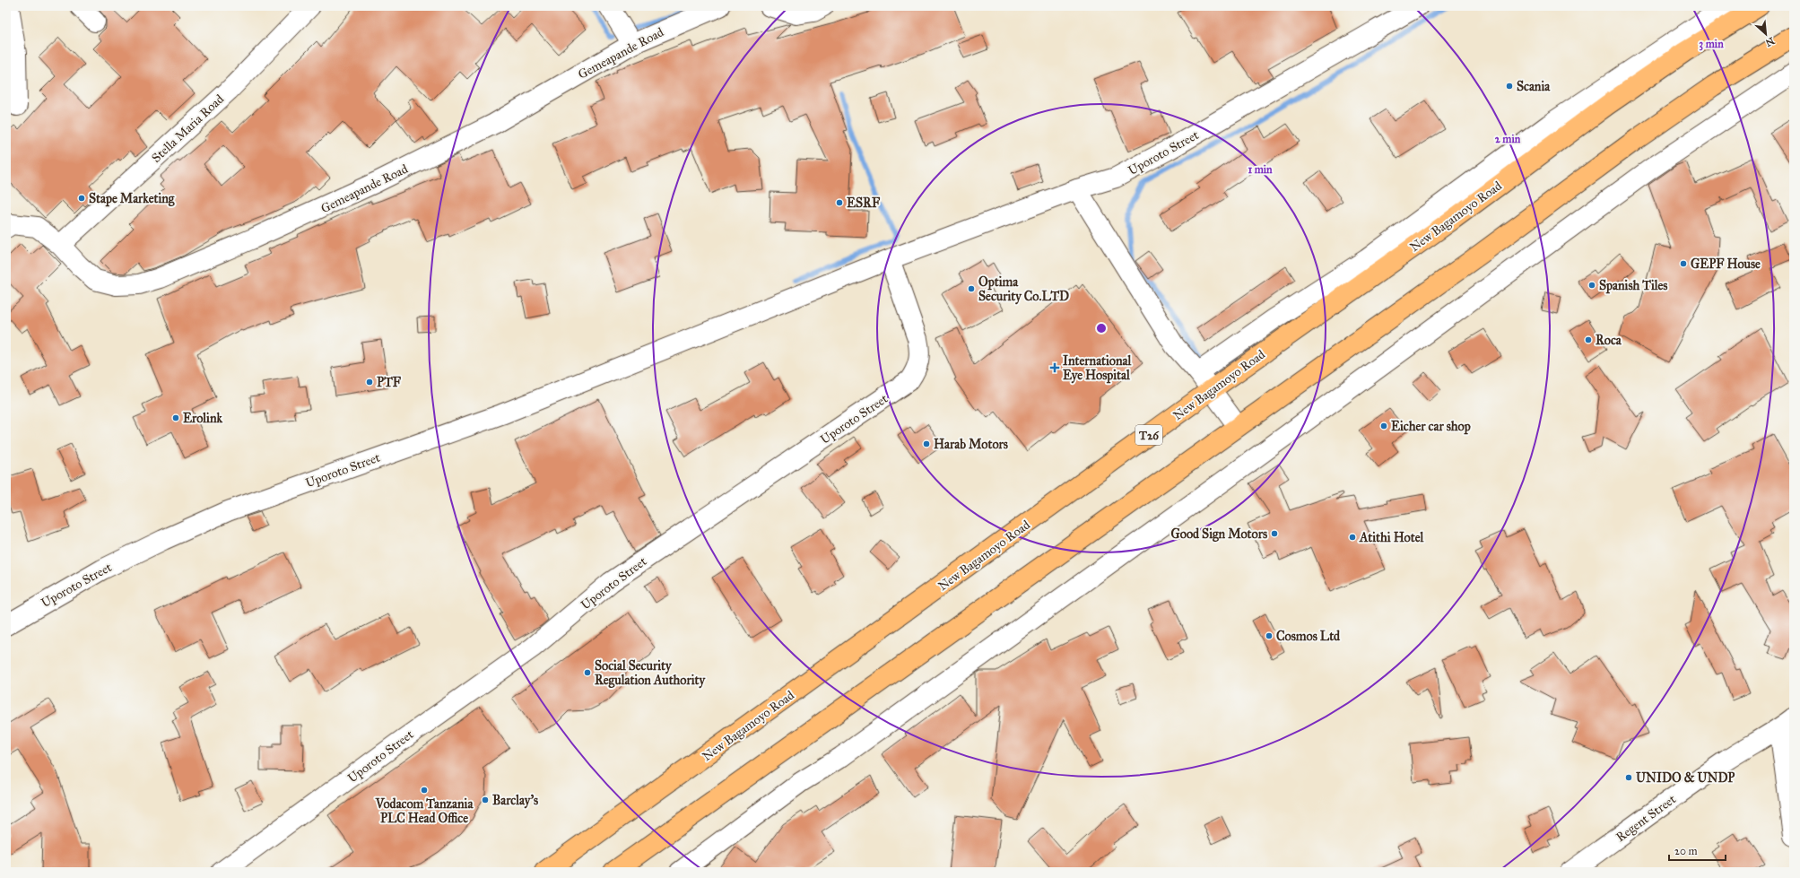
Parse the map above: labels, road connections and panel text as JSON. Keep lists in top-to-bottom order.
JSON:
{
  "streets": {
    "highway": ["New Bagamoyo Road", "T26"],
    "street": [
      "Gemeapande Road",
      "Stella Maria Road",
      "Uporoto Street",
      "Regent Street"
    ]
  },
  "crossings": [
    ["Gemeapande Road", "Stella Maria Road"]
  ],
  "places": {
    "other": [
      "Scania",
      "Stape Marketing",
      "ESRF",
      "GEPF House",
      "Spanish Tiles",
      "Optima Security Co.LTD",
      "Roca",
      "PTF",
      "Erolink",
      "Eicher car shop",
      "Harab Motors",
      "Good Sign Motors",
      "Atithi Hotel",
      "Cosmos Ltd",
      "Social Security Regulation Authority",
      "UNIDO & UNDP",
      "Vodacom Tanzania PLC Head Office",
      "Barclay's"
    ],
    "health": ["International Eye Hospital"]
  },
  "scale_bar": "20 m",
  "north": "bottom right",
  "rings": ["3 min", "2 min", "1 min"]
}
